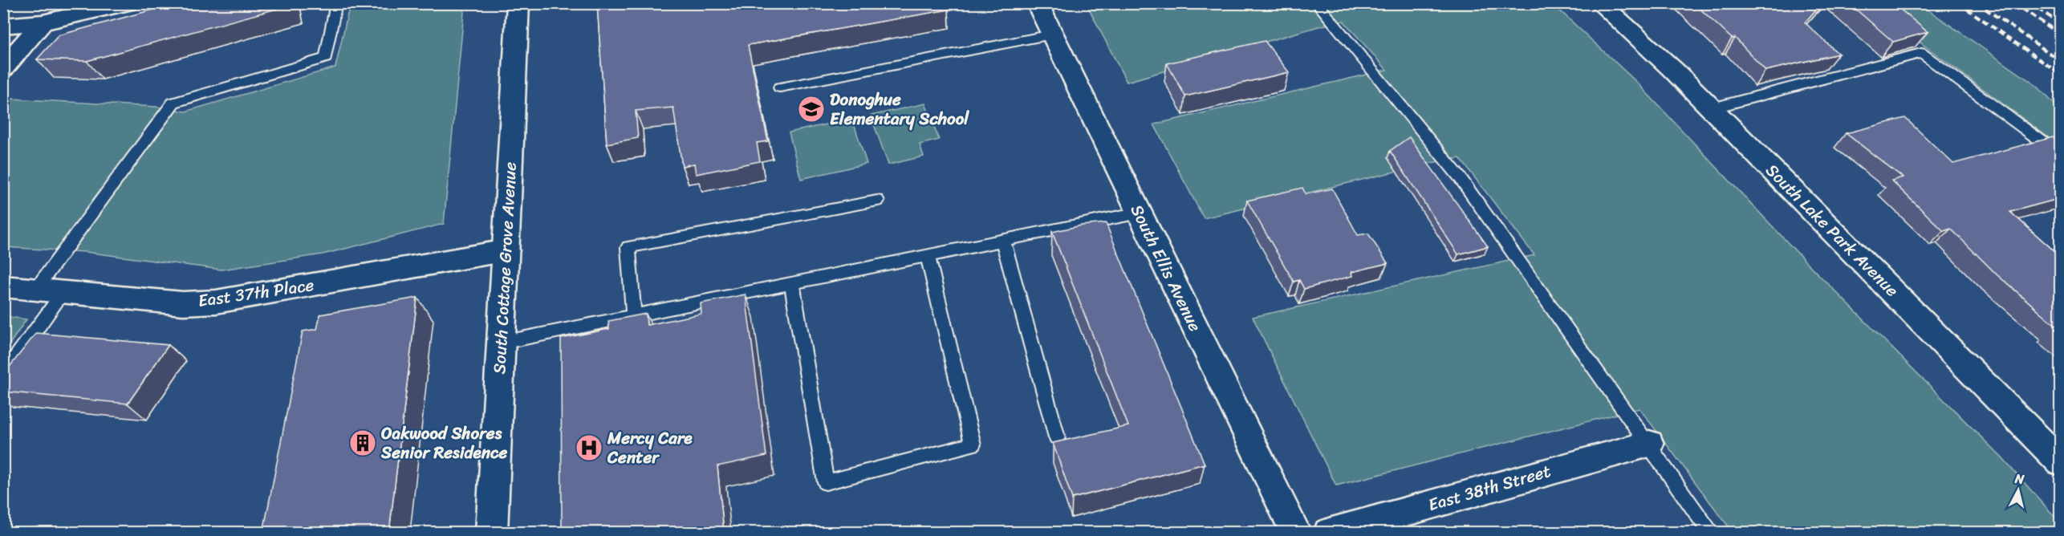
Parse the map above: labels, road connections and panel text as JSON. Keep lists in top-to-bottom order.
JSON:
{
  "streets": {
    "street": [
      "South Lake Park Avenue",
      "South Cottage Grove Avenue",
      "South Ellis Avenue",
      "East 37th Place",
      "East 38th Street"
    ]
  },
  "crossings": [
    ["South Cottage Grove Avenue", "East 37th Place"]
  ],
  "places": {
    "school or university": ["Donoghue Elementary School"],
    "building": ["Oakwood Shores Senior Residence"],
    "hospital": ["Mercy Care Center"]
  },
  "north": "top"
}
